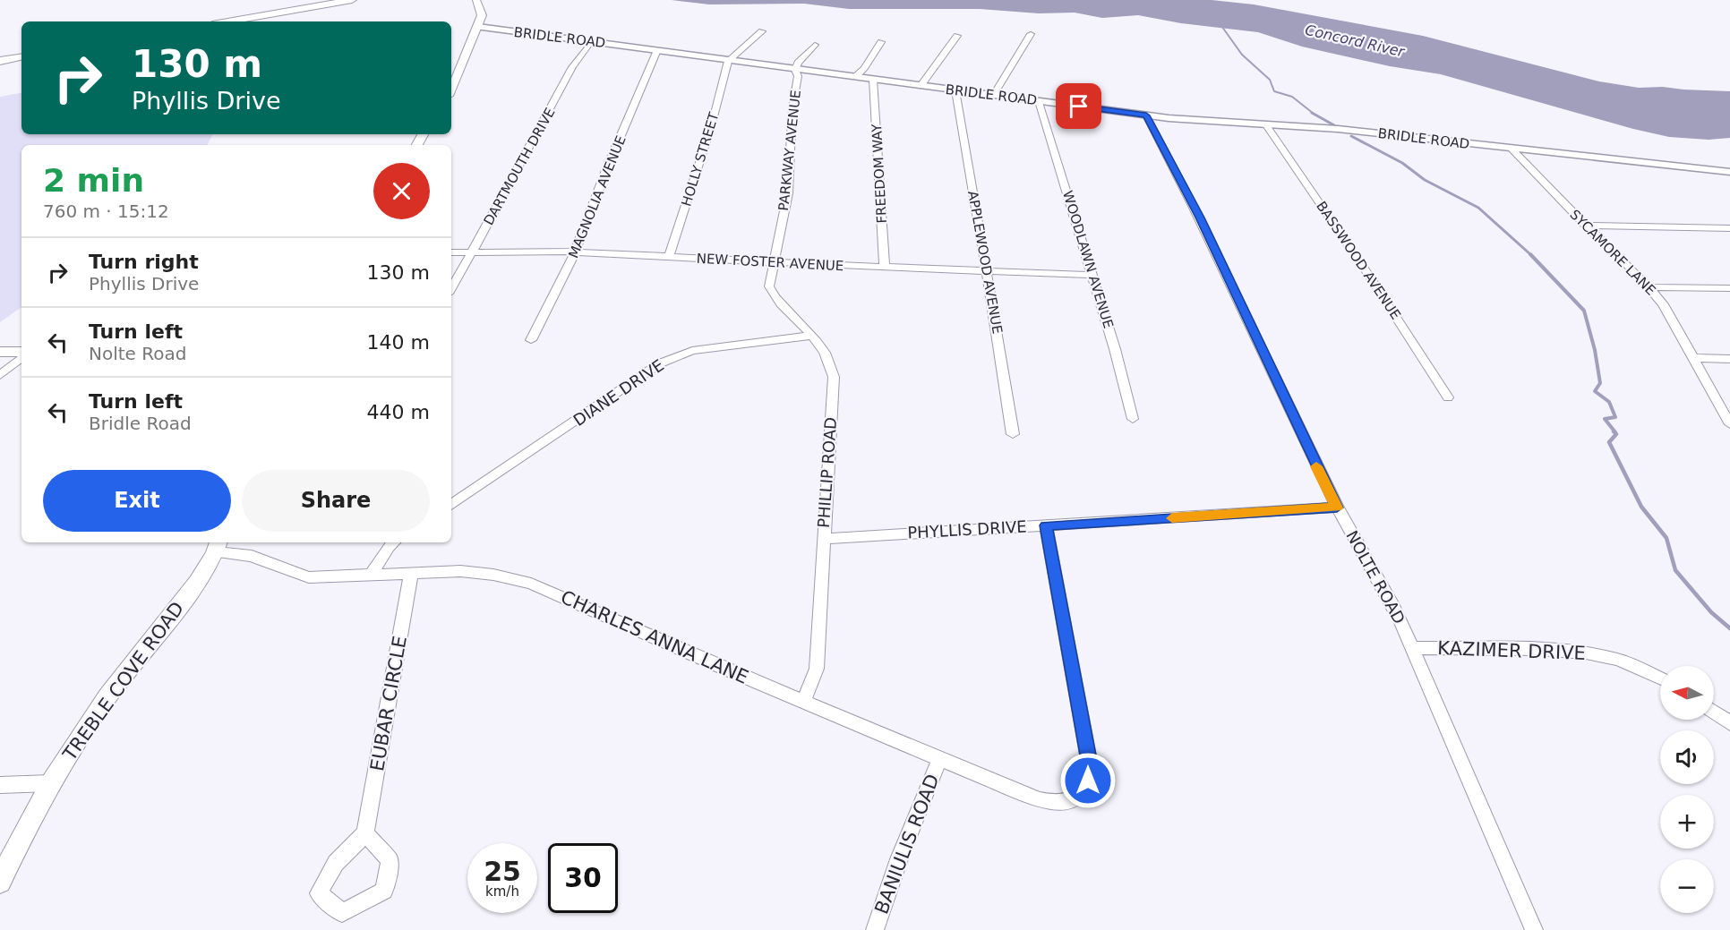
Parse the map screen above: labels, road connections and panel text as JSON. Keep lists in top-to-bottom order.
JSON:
{
  "streets": {
    "main road": ["TREBLE COVE ROAD"],
    "street": [
      "BRIDLE ROAD",
      "PARKWAY AVENUE",
      "HOLLY STREET",
      "DARTMOUTH DRIVE",
      "FREEDOM WAY",
      "MAGNOLIA AVENUE",
      "SYCAMORE LANE",
      "WOODLAWN AVENUE",
      "BASSWOOD AVENUE",
      "NEW FOSTER AVENUE",
      "APPLEWOOD AVENUE",
      "DIANE DRIVE",
      "PHILLIP ROAD",
      "PHYLLIS DRIVE",
      "NOLTE ROAD",
      "CHARLES ANNA LANE",
      "KAZIMER DRIVE",
      "EUBAR CIRCLE",
      "BANIULIS ROAD"
    ]
  },
  "crossings": [
    ["BRIDLE ROAD", "PARKWAY AVENUE"],
    ["BRIDLE ROAD", "HOLLY STREET"],
    ["BRIDLE ROAD", "DARTMOUTH DRIVE"],
    ["BRIDLE ROAD", "FREEDOM WAY"],
    ["BRIDLE ROAD", "MAGNOLIA AVENUE"],
    ["BRIDLE ROAD", "SYCAMORE LANE"],
    ["BRIDLE ROAD", "WOODLAWN AVENUE"],
    ["BRIDLE ROAD", "BASSWOOD AVENUE"],
    ["BRIDLE ROAD", "APPLEWOOD AVENUE"],
    ["BRIDLE ROAD", "NOLTE ROAD"],
    ["PARKWAY AVENUE", "NEW FOSTER AVENUE"],
    ["PARKWAY AVENUE", "PHILLIP ROAD"],
    ["HOLLY STREET", "NEW FOSTER AVENUE"],
    ["DARTMOUTH DRIVE", "NEW FOSTER AVENUE"],
    ["FREEDOM WAY", "NEW FOSTER AVENUE"],
    ["MAGNOLIA AVENUE", "NEW FOSTER AVENUE"],
    ["WOODLAWN AVENUE", "NEW FOSTER AVENUE"],
    ["NEW FOSTER AVENUE", "APPLEWOOD AVENUE"],
    ["NEW FOSTER AVENUE", "PHILLIP ROAD"],
    ["DIANE DRIVE", "PHILLIP ROAD"],
    ["PHILLIP ROAD", "PHYLLIS DRIVE"],
    ["PHILLIP ROAD", "CHARLES ANNA LANE"],
    ["PHYLLIS DRIVE", "NOLTE ROAD"],
    ["PHYLLIS DRIVE", "CHARLES ANNA LANE"],
    ["NOLTE ROAD", "KAZIMER DRIVE"],
    ["CHARLES ANNA LANE", "TREBLE COVE ROAD"],
    ["CHARLES ANNA LANE", "EUBAR CIRCLE"],
    ["CHARLES ANNA LANE", "BANIULIS ROAD"]
  ],
  "water": ["Concord River"],
  "north": "left",
  "page": {
    "turn": ["130 m", "Phyllis Drive"],
    "heading": ["2 min", "760 m · 15:12"],
    "list": [
      {
        "name": "Turn right",
        "note": "Phyllis Drive",
        "value": "130 m"
      },
      {
        "name": "Turn left",
        "note": "Nolte Road",
        "value": "140 m"
      },
      {
        "name": "Turn left",
        "note": "Bridle Road",
        "value": "440 m"
      }
    ],
    "buttons": ["Exit", "Share"],
    "map_buttons": ["+", "−"],
    "speed": "25 km/h",
    "limit": "30"
  }
}
